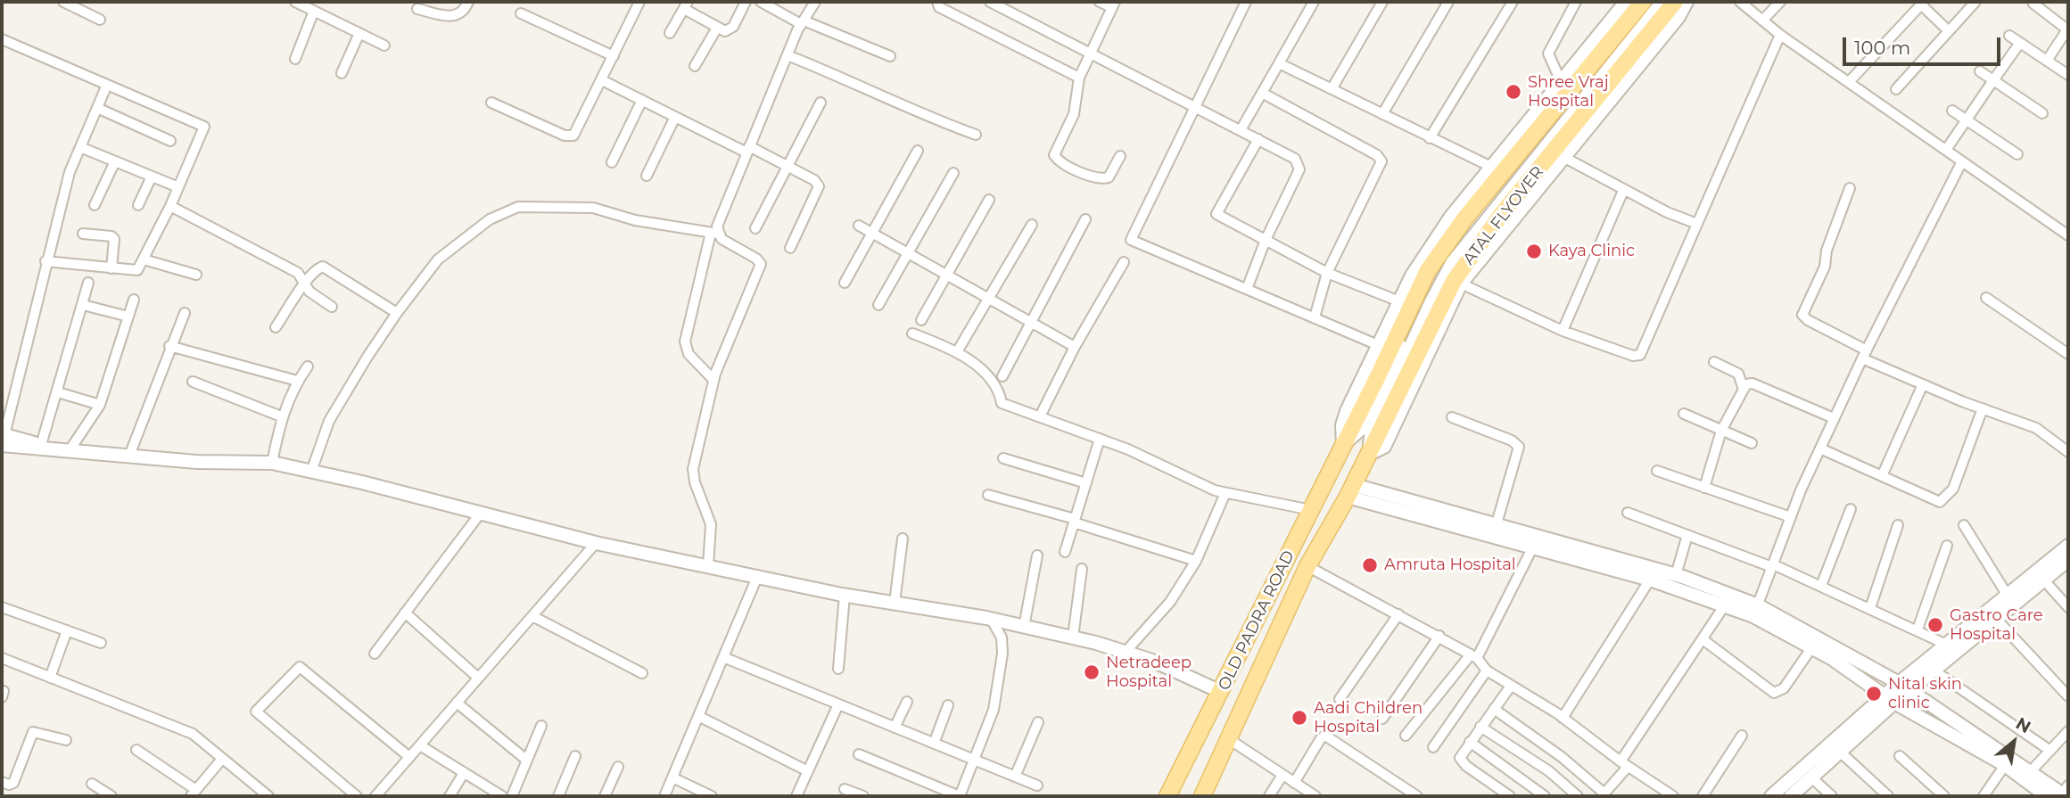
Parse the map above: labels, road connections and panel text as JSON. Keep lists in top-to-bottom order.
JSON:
{
  "streets": {
    "main road": ["ATAL FLYOVER", "OLD PADRA ROAD"]
  },
  "crossings": [
    ["ATAL FLYOVER", "OLD PADRA ROAD"]
  ],
  "places": [
    "Shree Vraj Hospital",
    "Kaya Clinic",
    "Amruta Hospital",
    "Gastro Care Hospital",
    "Netradeep Hospital",
    "Nital skin clinic",
    "Aadi Children Hospital"
  ],
  "scale_bar": "100 m",
  "north": "top right"
}
